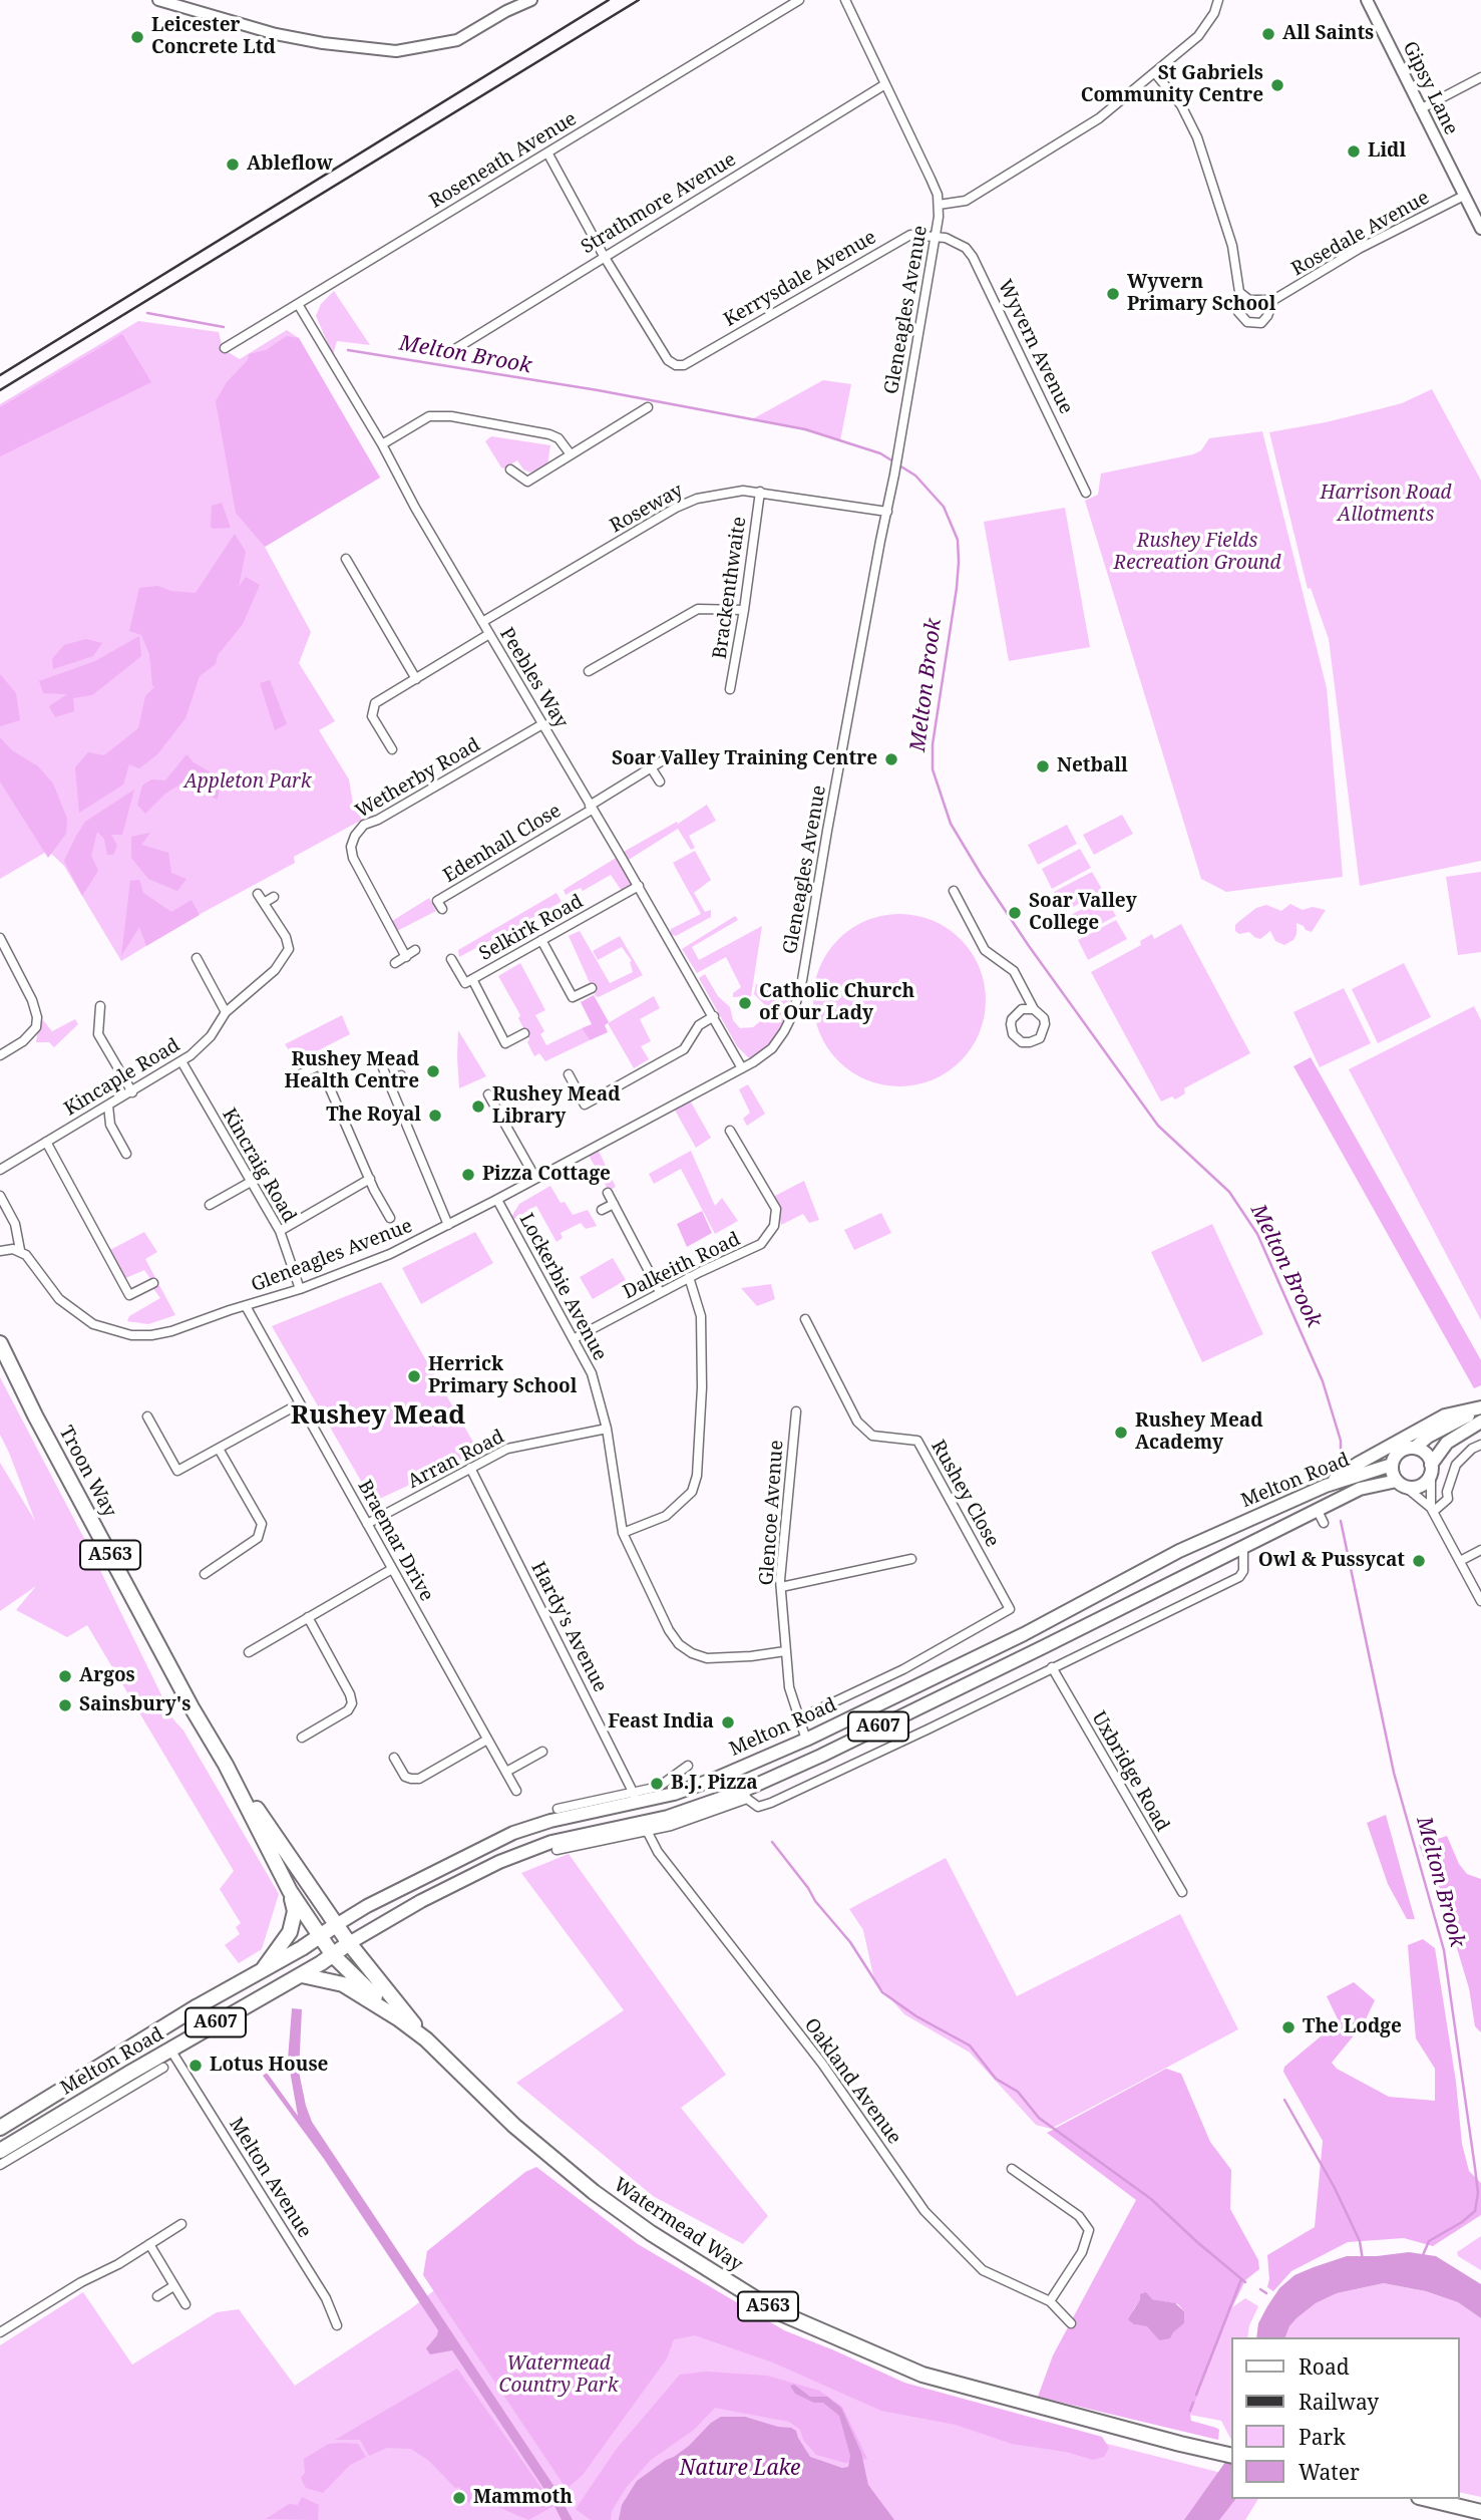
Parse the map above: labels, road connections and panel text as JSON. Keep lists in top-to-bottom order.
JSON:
{
  "streets": {
    "highway": [
      "Troon Way",
      "Melton Road",
      "A563",
      "A607",
      "Watermead Way"
    ],
    "street": [
      "Gipsy Lane",
      "Roseneath Avenue",
      "Strathmore Avenue",
      "Rosedale Avenue",
      "Kerrysdale Avenue",
      "Gleneagles Avenue",
      "Wyvern Avenue",
      "Roseway",
      "Brackenthwaite",
      "Peebles Way",
      "Wetherby Road",
      "Edenhall Close",
      "Selkirk Road",
      "Kincaple Road",
      "Kincraig Road",
      "Dalkeith Road",
      "Lockerbie Avenue",
      "Arran Road",
      "Rushey Close",
      "Glencoe Avenue",
      "Braemar Drive",
      "Hardy's Avenue",
      "Uxbridge Road",
      "Oakland Avenue",
      "Melton Avenue"
    ]
  },
  "crossings": [
    ["Gipsy Lane", "Rosedale Avenue"],
    ["Roseneath Avenue", "Peebles Way"],
    ["Strathmore Avenue", "Kerrysdale Avenue"],
    ["Kerrysdale Avenue", "Gleneagles Avenue"],
    ["Kerrysdale Avenue", "Wyvern Avenue"],
    ["Gleneagles Avenue", "Wyvern Avenue"],
    ["Gleneagles Avenue", "Roseway"],
    ["Gleneagles Avenue", "Peebles Way"],
    ["Gleneagles Avenue", "Kincraig Road"],
    ["Gleneagles Avenue", "Lockerbie Avenue"],
    ["Gleneagles Avenue", "Braemar Drive"],
    ["Roseway", "Brackenthwaite"],
    ["Roseway", "Peebles Way"],
    ["Peebles Way", "Wetherby Road"],
    ["Peebles Way", "Edenhall Close"],
    ["Peebles Way", "Selkirk Road"],
    ["Kincaple Road", "Kincraig Road"],
    ["Dalkeith Road", "Lockerbie Avenue"],
    ["Lockerbie Avenue", "Arran Road"],
    ["Lockerbie Avenue", "Glencoe Avenue"],
    ["Arran Road", "Braemar Drive"],
    ["Arran Road", "Hardy's Avenue"],
    ["Troon Way", "Melton Road"],
    ["Troon Way", "Watermead Way"],
    ["Melton Road", "Glencoe Avenue"],
    ["Melton Road", "Hardy's Avenue"],
    ["Melton Road", "A607"],
    ["Melton Road", "Uxbridge Road"],
    ["Melton Road", "Oakland Avenue"],
    ["Melton Road", "Melton Avenue"],
    ["Melton Road", "Watermead Way"],
    ["Rushey Close", "Glencoe Avenue"]
  ],
  "districts": ["Rushey Mead"],
  "water": ["Melton Brook", "Nature Lake"],
  "parks": [
    "Harrison Road Allotments",
    "Rushey Fields Recreation Ground",
    "Appleton Park",
    "Watermead Country Park"
  ],
  "places": [
    "All Saints",
    "Leicester Concrete Ltd",
    "St Gabriels Community Centre",
    "Lidl",
    "Ableflow",
    "Wyvern Primary School",
    "Soar Valley Training Centre",
    "Netball",
    "Soar Valley College",
    "Catholic Church of Our Lady",
    "Rushey Mead Health Centre",
    "Rushey Mead Library",
    "The Royal",
    "Pizza Cottage",
    "Herrick Primary School",
    "Rushey Mead Academy",
    "Owl & Pussycat",
    "Argos",
    "Sainsbury's",
    "Feast India",
    "B.J. Pizza",
    "The Lodge",
    "Lotus House",
    "Mammoth"
  ],
  "legend": [
    "Road",
    "Railway",
    "Park",
    "Water"
  ]
}
